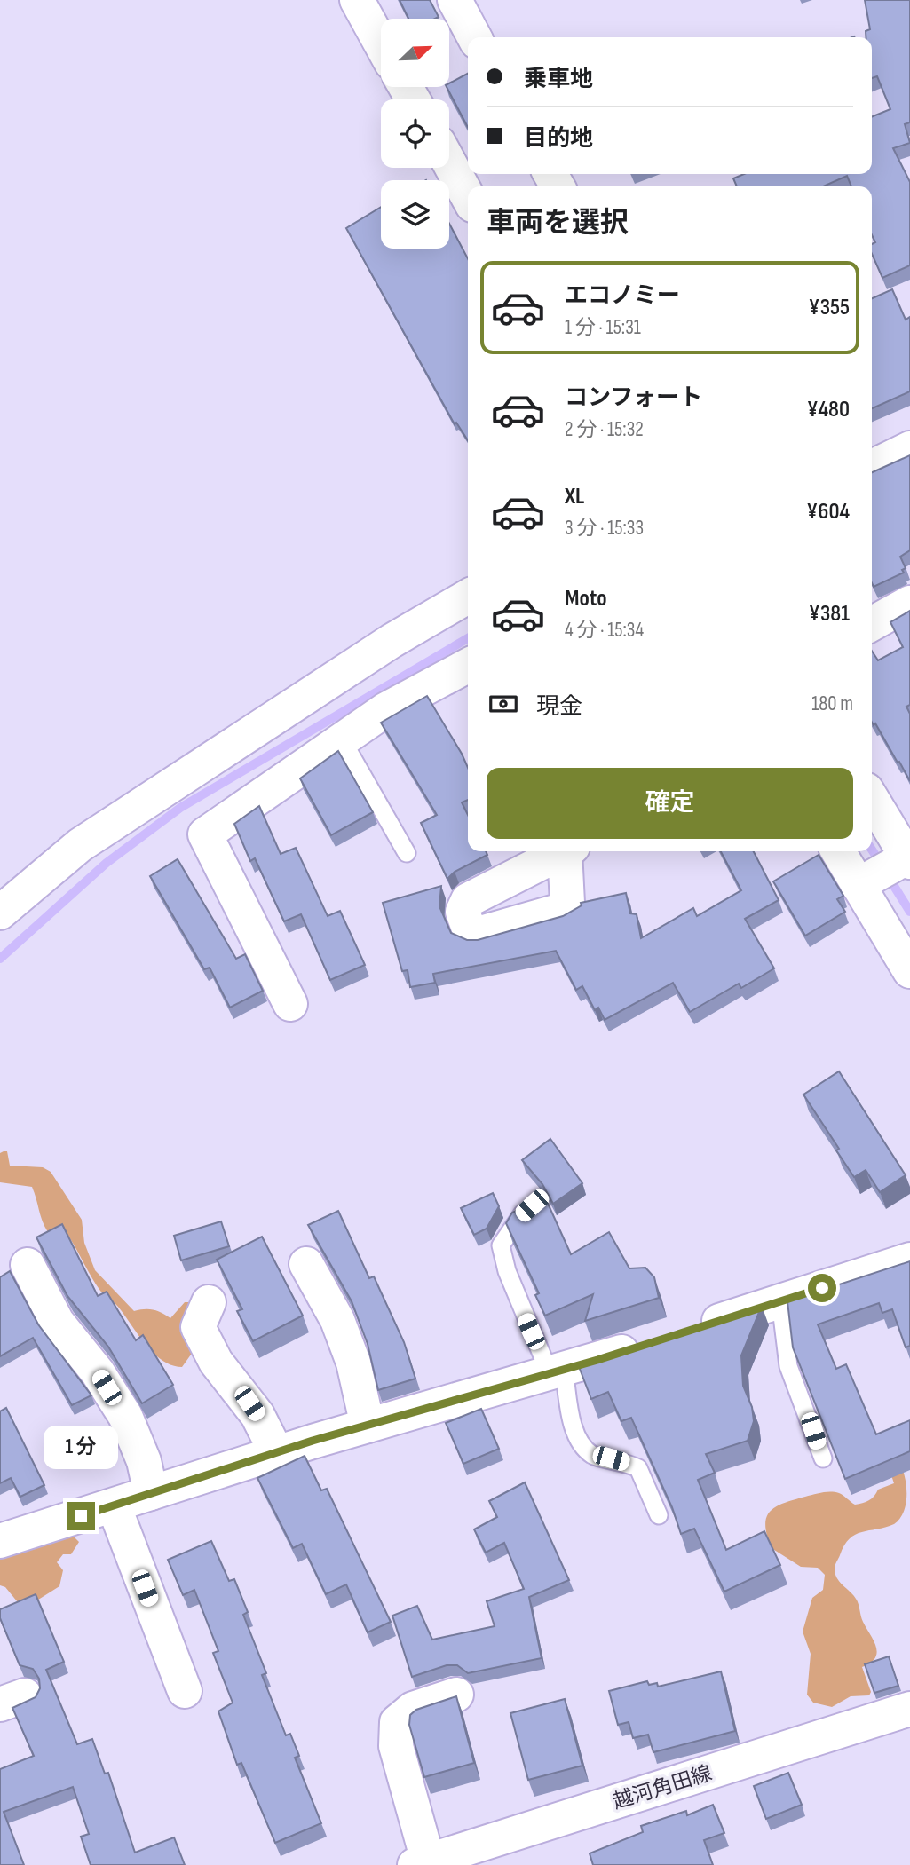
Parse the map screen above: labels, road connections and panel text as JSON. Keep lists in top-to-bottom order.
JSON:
{
  "streets": {
    "street": ["越河角田線"]
  },
  "north": "top right",
  "page": {
    "banner": ["乗車地", "目的地"],
    "heading": "車両を選択",
    "list": [
      {
        "name": "エコノミー",
        "note": "1 分 · 15:31",
        "value": "¥355"
      },
      {
        "name": "コンフォート",
        "note": "2 分 · 15:32",
        "value": "¥480"
      },
      {
        "name": "XL",
        "note": "3 分 · 15:33",
        "value": "¥604"
      },
      {
        "name": "Moto",
        "note": "4 分 · 15:34",
        "value": "¥381"
      }
    ],
    "pay": ["現金", "180 m"],
    "buttons": "確定",
    "bubble": "1 分"
  }
}
